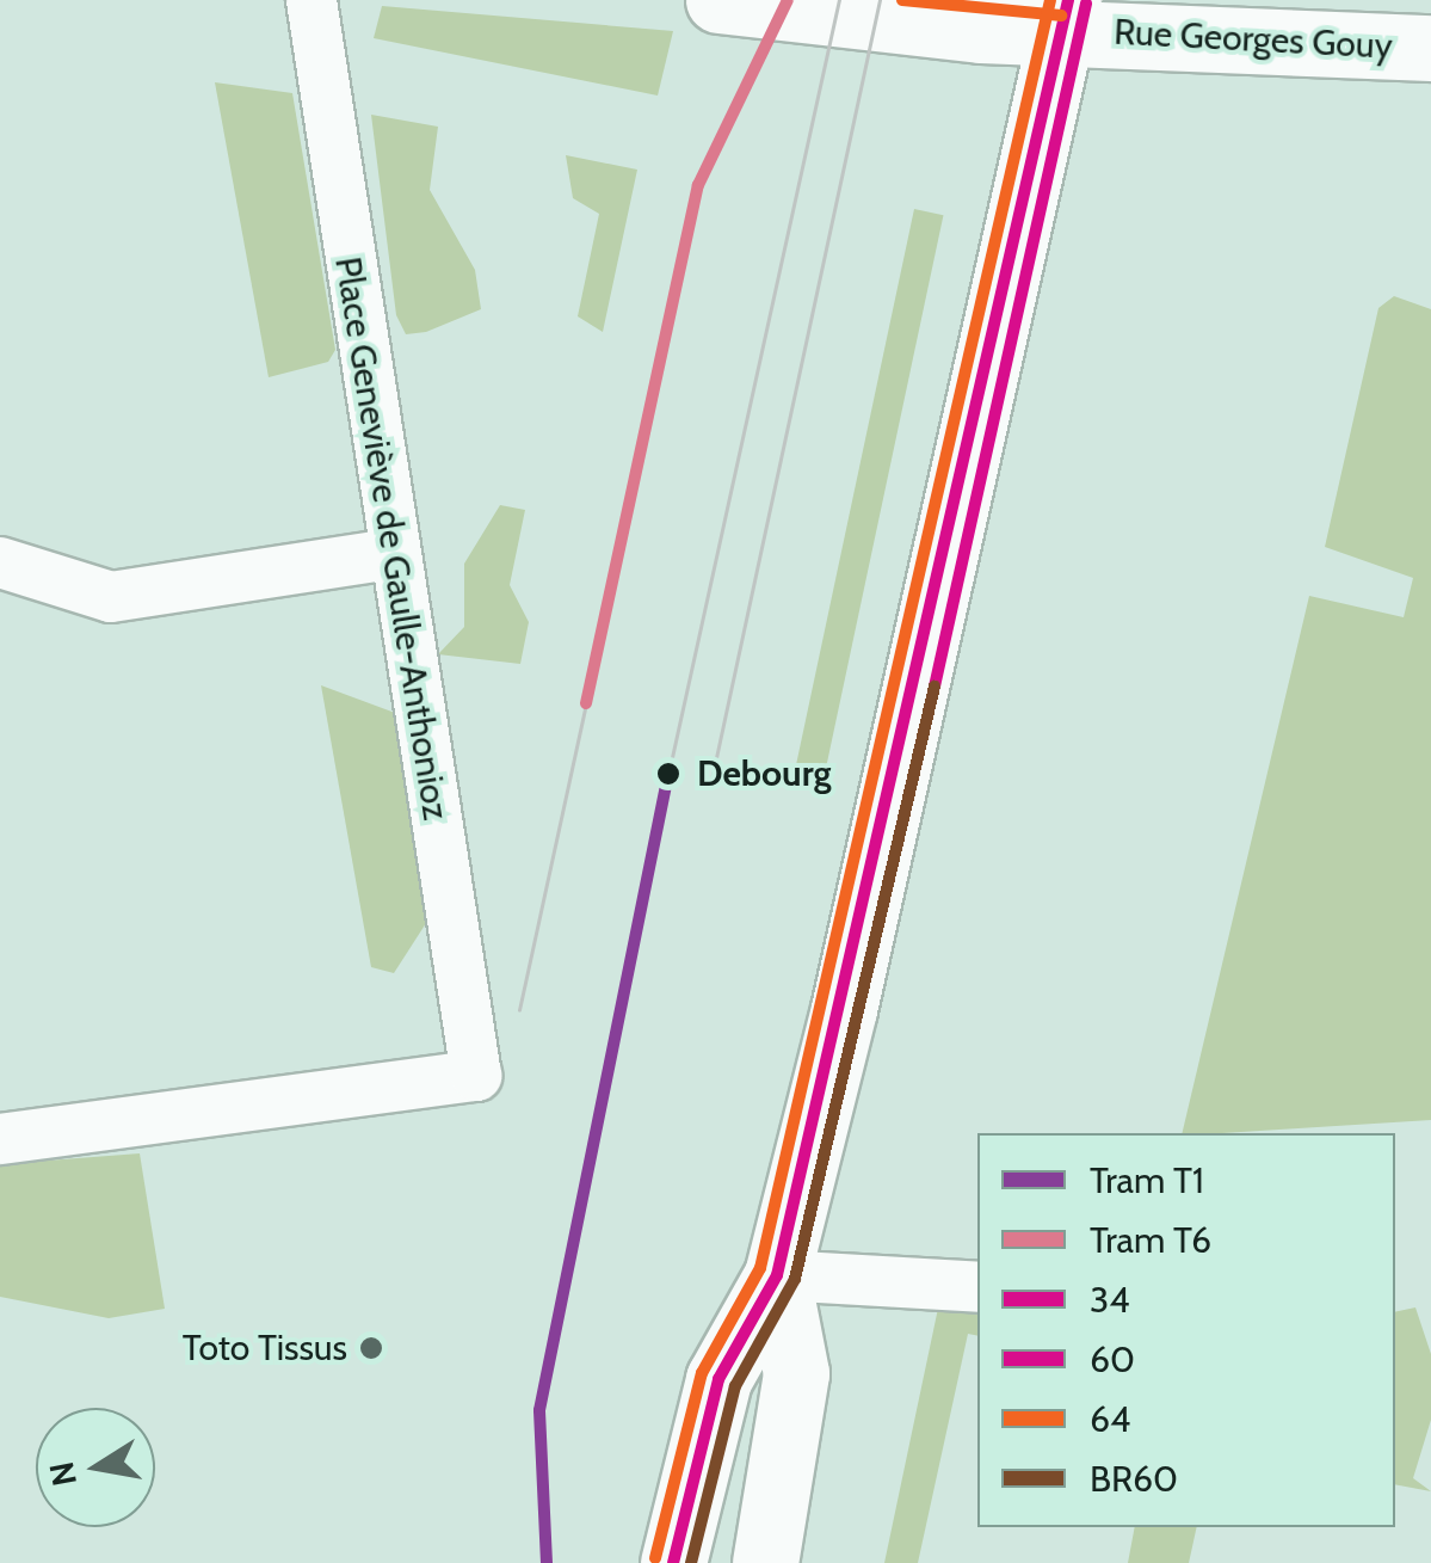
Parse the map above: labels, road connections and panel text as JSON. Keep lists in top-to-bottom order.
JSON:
{
  "streets": {
    "street": ["Rue Georges Gouy"],
    "lane": ["Place Geneviève de Gaulle-Anthonioz"]
  },
  "places": ["Debourg", "Toto Tissus"],
  "lines": [
    "tram line T6",
    "transit line 34",
    "transit line 64",
    "transit line 60",
    "transit line BR60",
    "tram line T1"
  ],
  "legend": [
    "Tram T1",
    "Tram T6",
    "34",
    "60",
    "64",
    "BR60"
  ],
  "north": "left"
}
